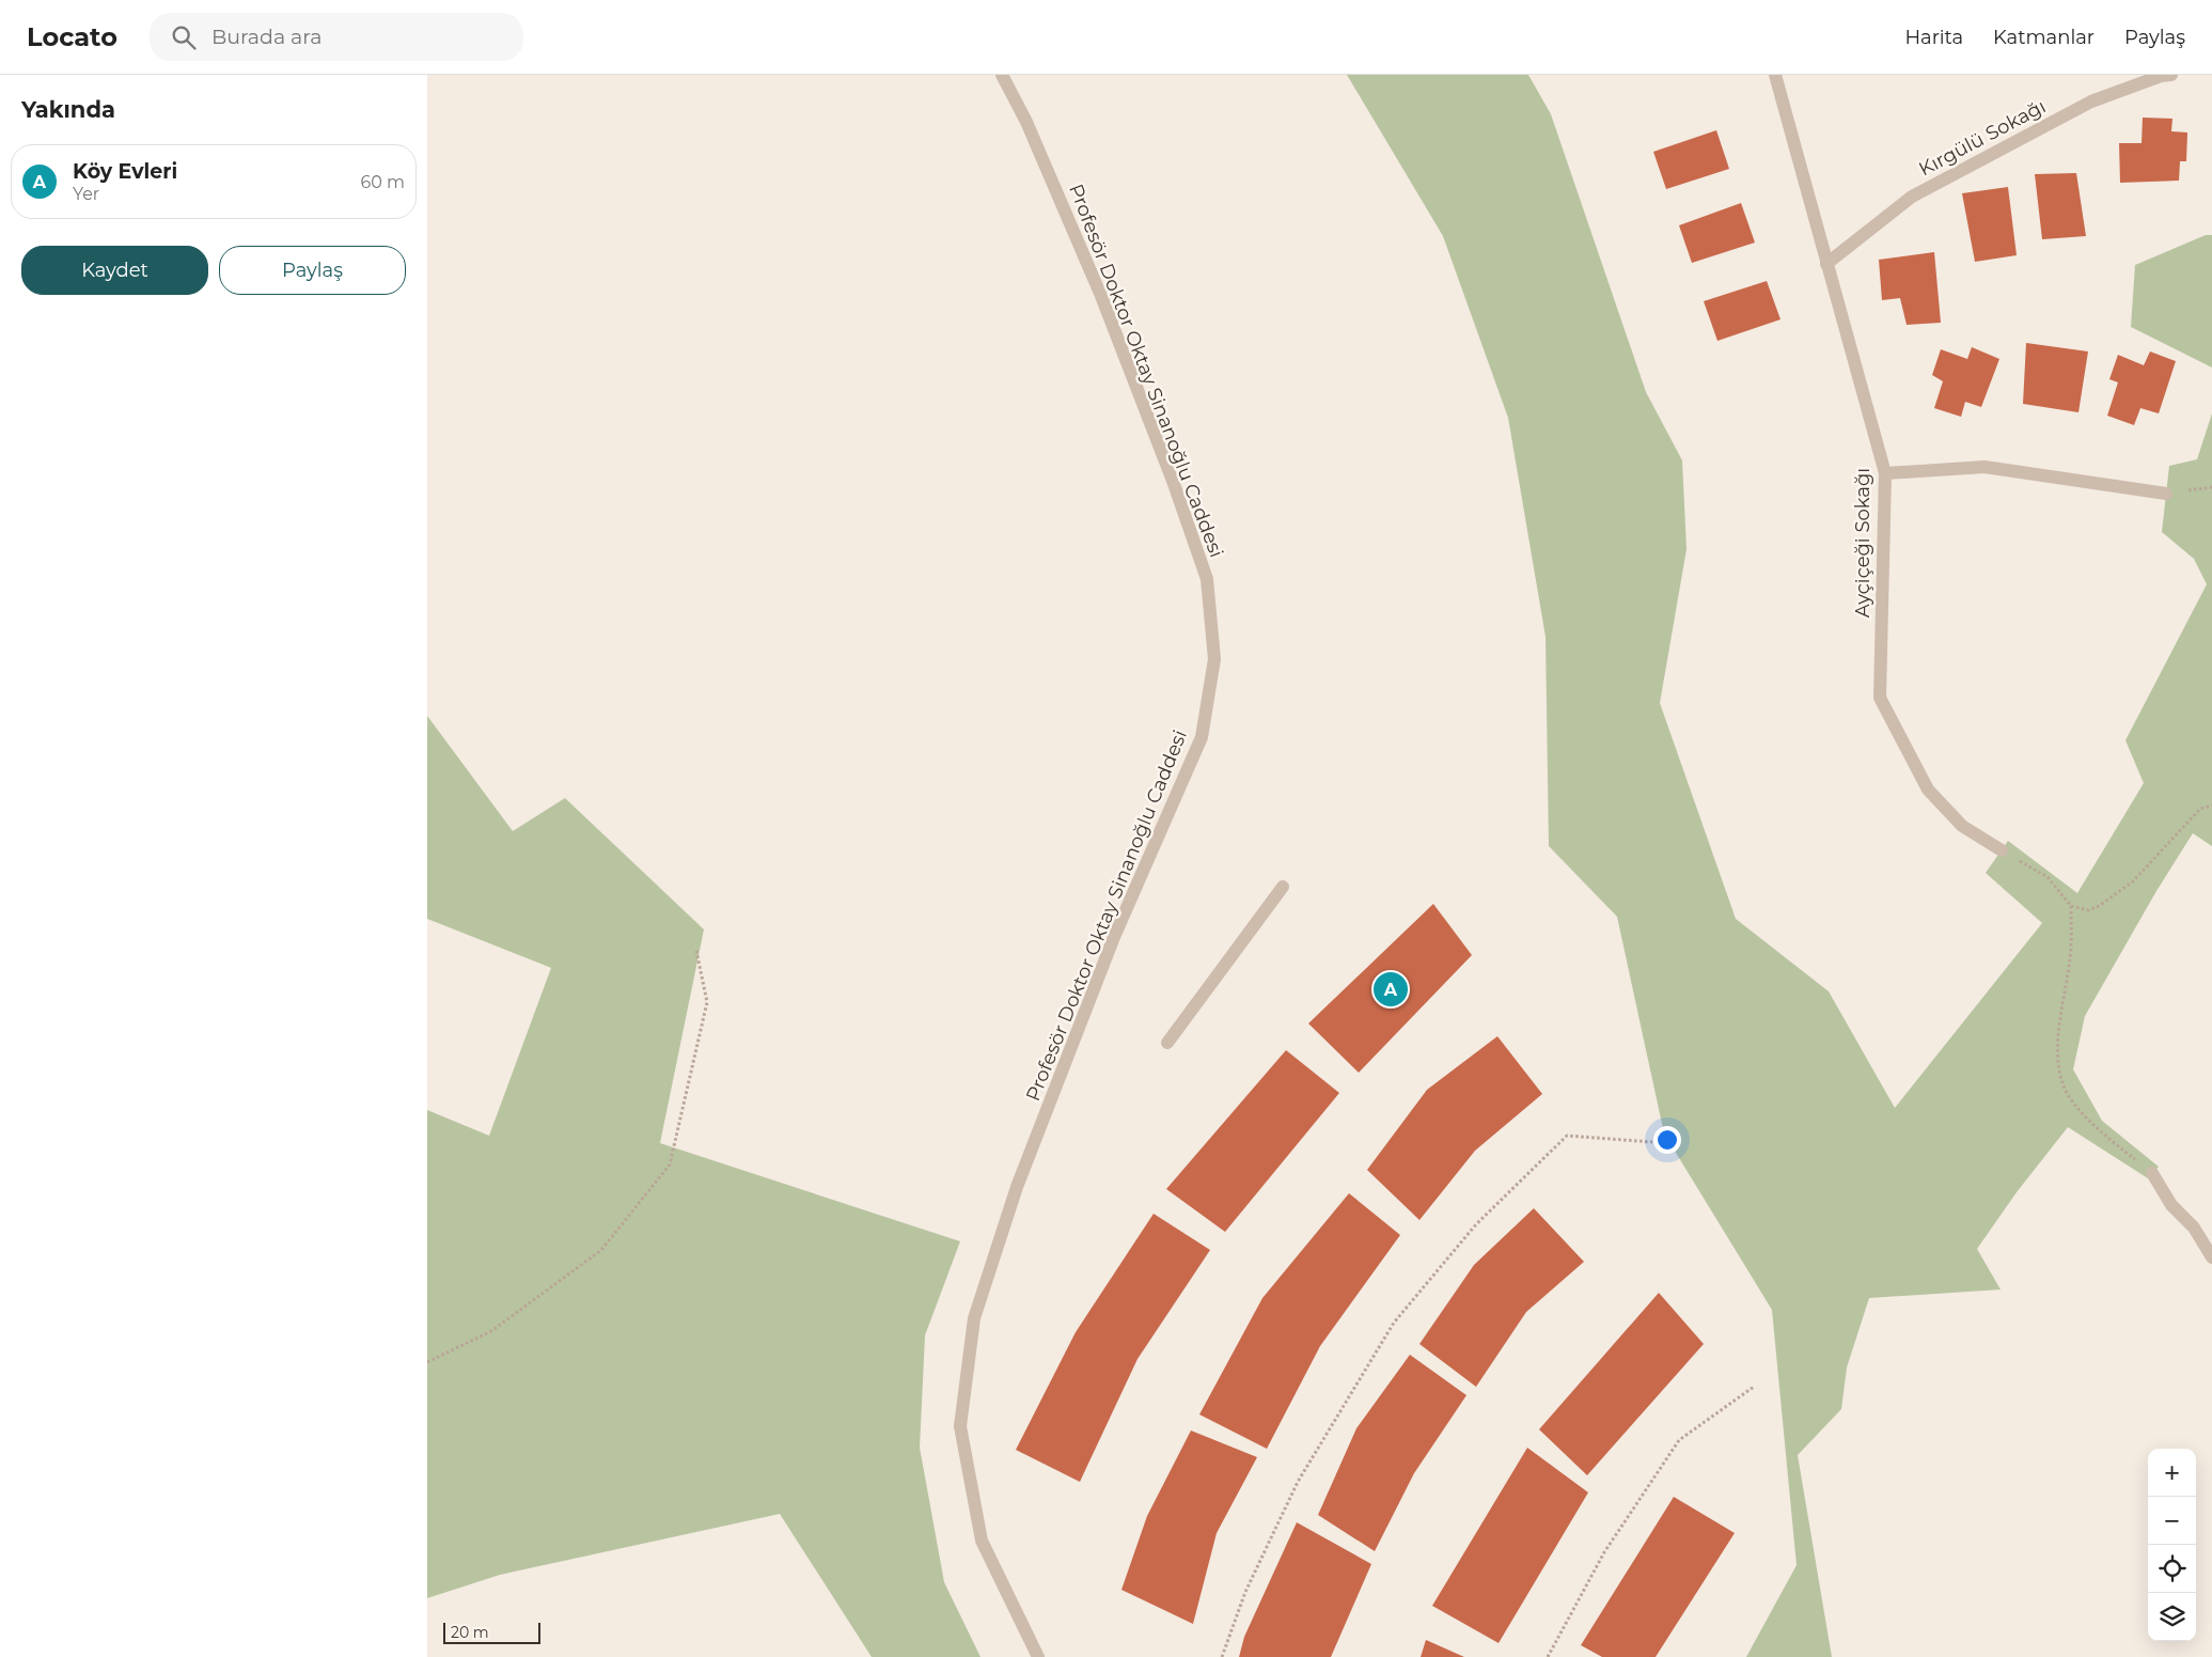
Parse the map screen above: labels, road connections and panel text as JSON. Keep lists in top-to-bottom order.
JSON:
{
  "streets": {
    "street": ["Kırgülü Sokağı", "Profesör Doktor Oktay Sinanoğlu Caddesi", "Ayçiçeği Sokağı"]
  },
  "crossings": [
    ["Kırgülü Sokağı", "Ayçiçeği Sokağı"]
  ],
  "scale_bar": "20 m",
  "page": {
    "header": "Locato",
    "search": "Burada ara",
    "nav": ["Harita", "Katmanlar", "Paylaş"],
    "heading": "Yakında",
    "list": [
      {
        "mark": "A",
        "name": "Köy Evleri",
        "note": "Yer",
        "value": "60 m"
      }
    ],
    "buttons": ["Kaydet", "Paylaş"],
    "pins": "A",
    "map_buttons": ["+", "−"],
    "scale": "20 m"
  }
}
